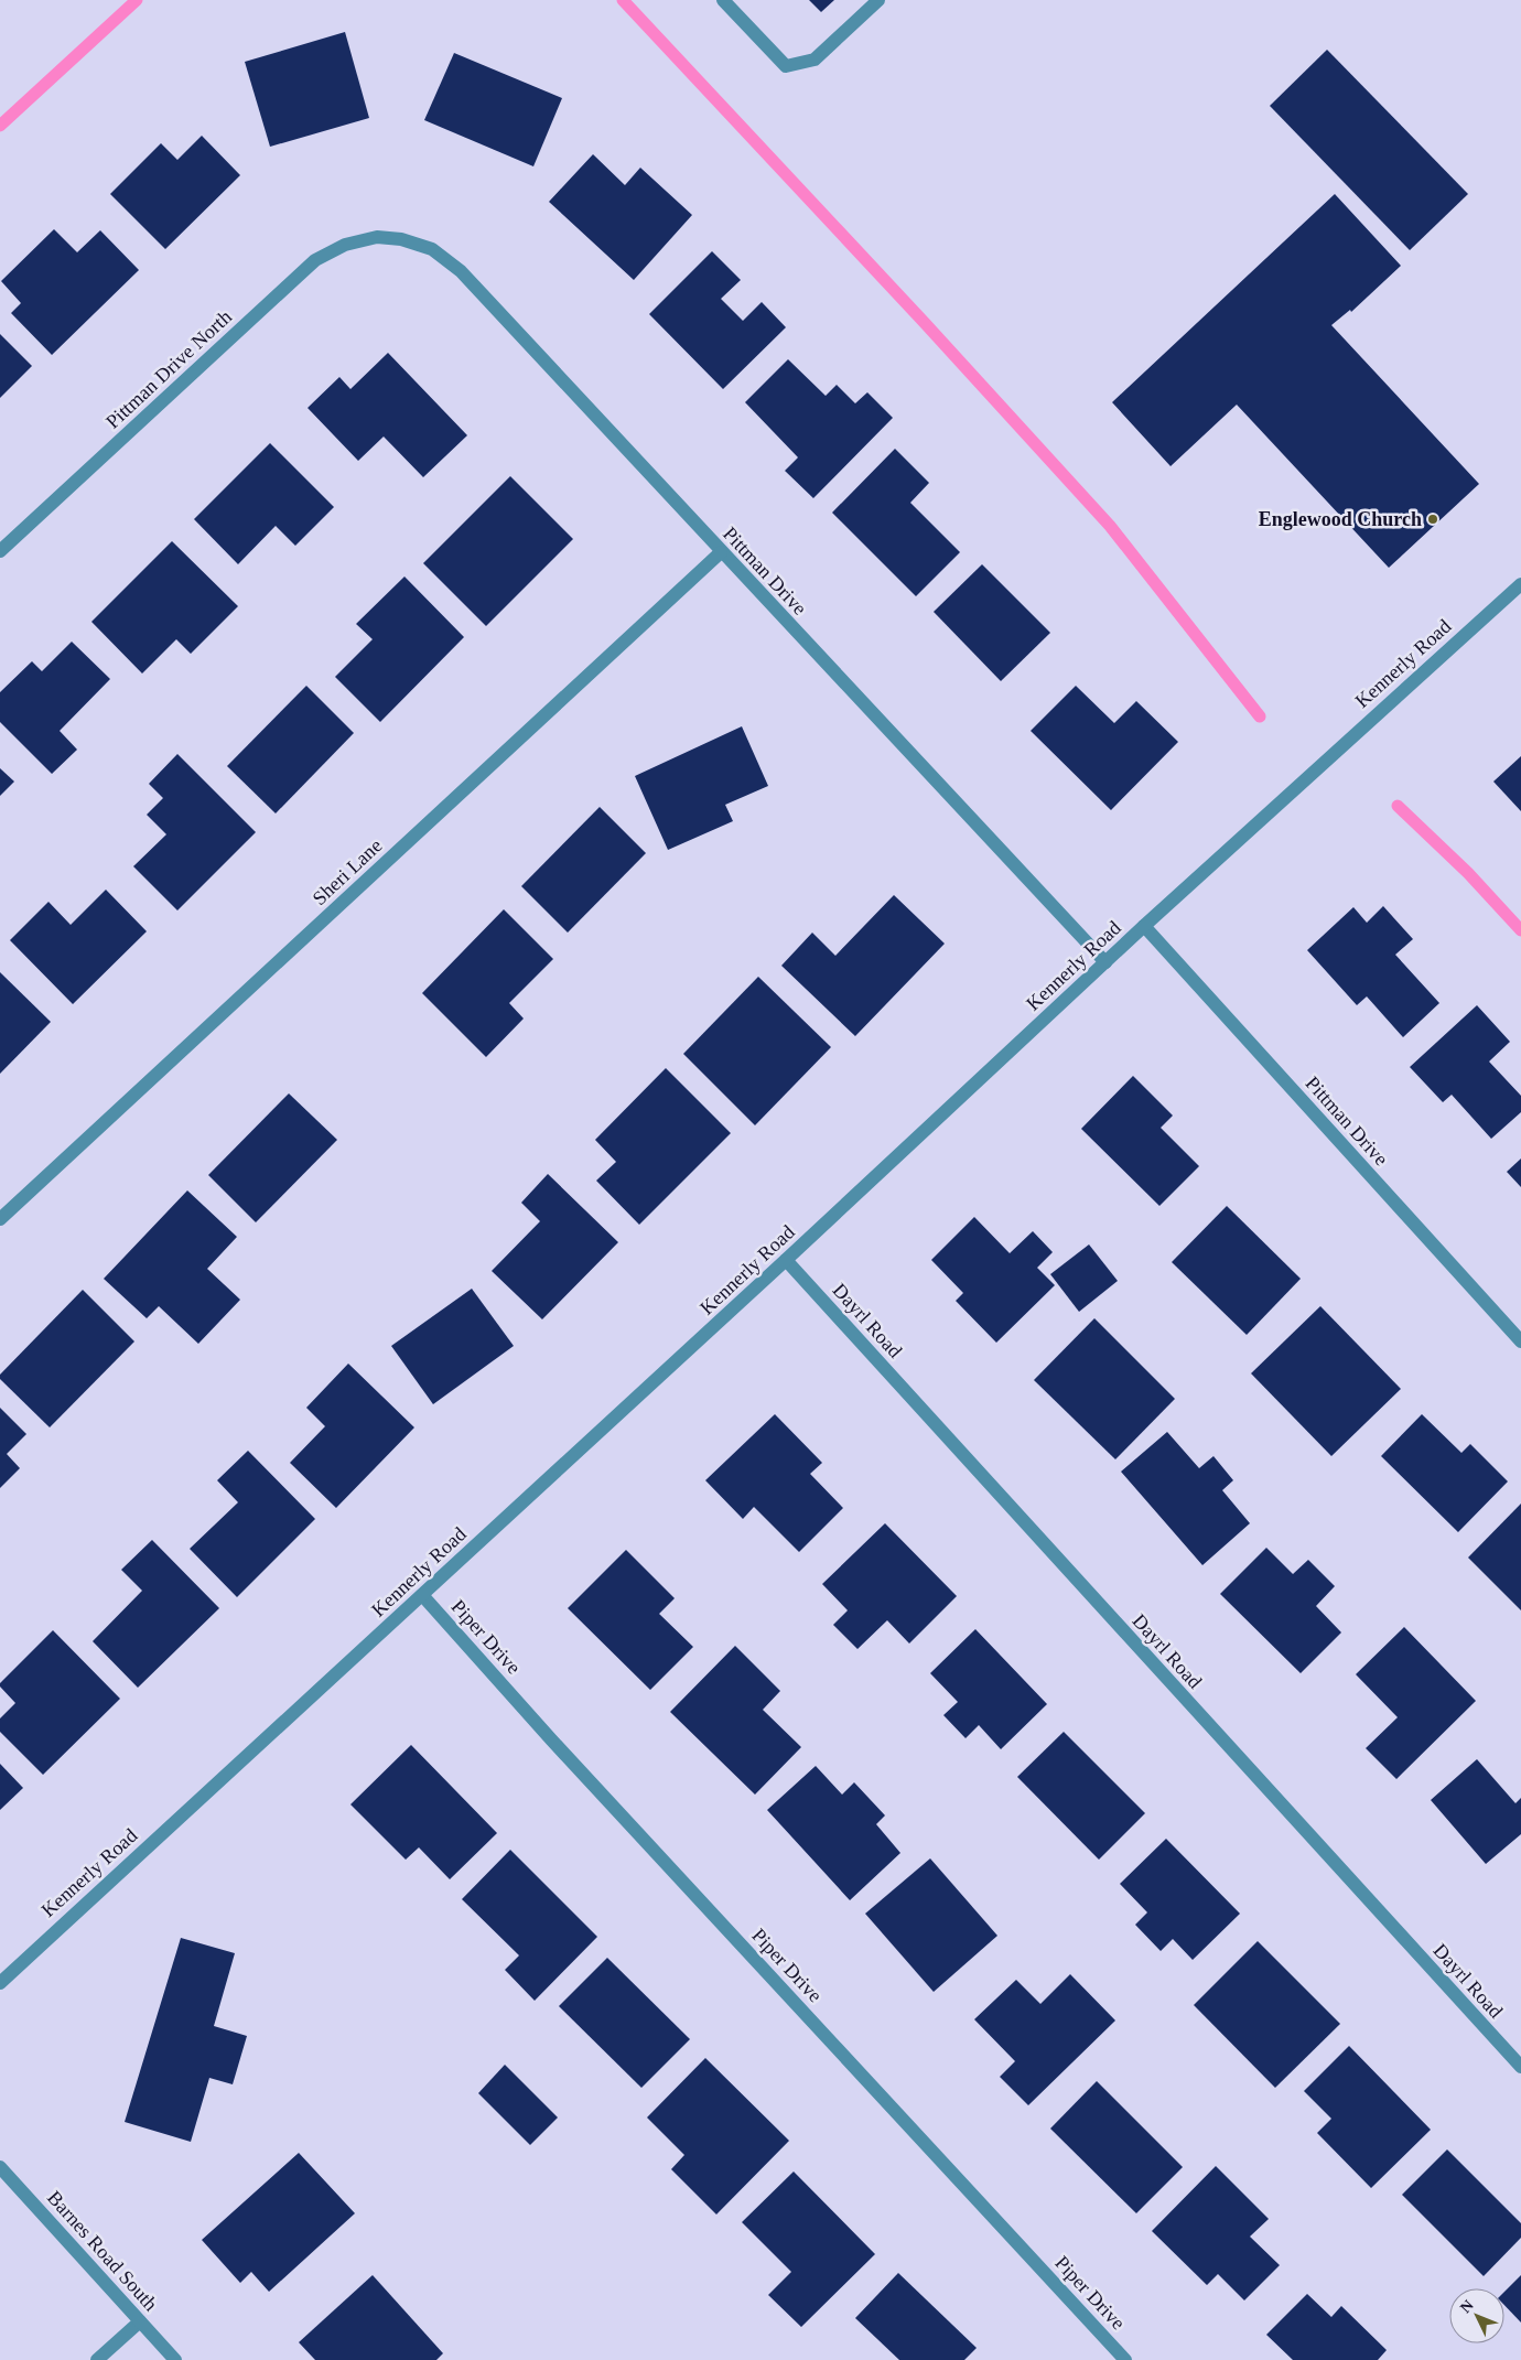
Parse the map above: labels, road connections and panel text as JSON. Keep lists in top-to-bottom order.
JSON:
{
  "streets": {
    "street": [
      "Pittman Drive North",
      "Pittman Drive",
      "Kennerly Road",
      "Sheri Lane",
      "Dayrl Road",
      "Piper Drive",
      "Barnes Road South"
    ]
  },
  "crossings": [
    ["Pittman Drive North", "Pittman Drive"],
    ["Pittman Drive", "Kennerly Road"],
    ["Pittman Drive", "Sheri Lane"],
    ["Kennerly Road", "Dayrl Road"],
    ["Kennerly Road", "Piper Drive"]
  ],
  "places": ["Englewood Church"],
  "north": "top left"
}
